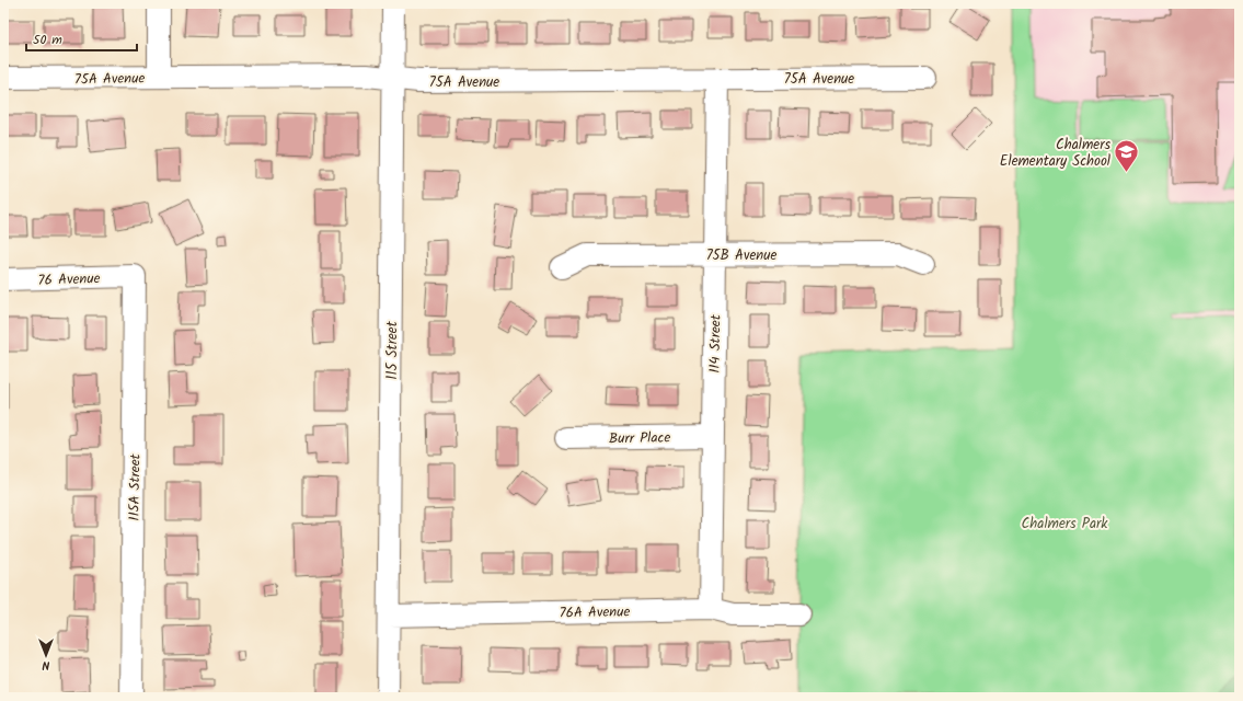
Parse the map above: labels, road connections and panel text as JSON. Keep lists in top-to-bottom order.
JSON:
{
  "streets": {
    "street": [
      "75A Avenue",
      "75B Avenue",
      "76 Avenue",
      "114 Street",
      "115 Street",
      "Burr Place",
      "115A Street",
      "76A Avenue"
    ]
  },
  "crossings": [
    ["75A Avenue", "114 Street"],
    ["75A Avenue", "115 Street"],
    ["75B Avenue", "114 Street"],
    ["76 Avenue", "115A Street"],
    ["114 Street", "Burr Place"],
    ["114 Street", "76A Avenue"],
    ["115 Street", "76A Avenue"]
  ],
  "parks": ["Chalmers Park"],
  "places": {
    "school or university": ["Chalmers Elementary School"]
  },
  "scale_bar": "50 m",
  "north": "bottom"
}
